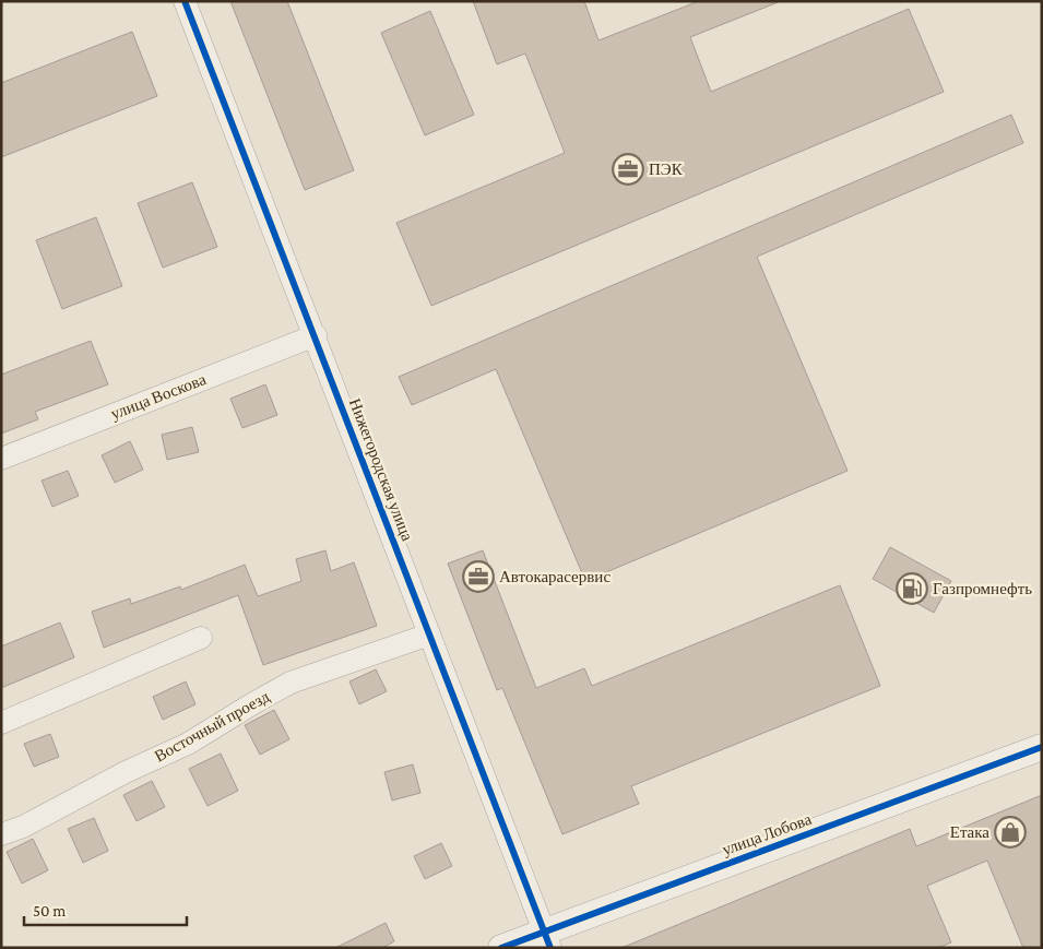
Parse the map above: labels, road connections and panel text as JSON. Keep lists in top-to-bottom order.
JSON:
{
  "streets": {
    "street": [
      "улица Воскова",
      "Нижегородская улица",
      "Восточный проезд",
      "улица Лобова"
    ]
  },
  "crossings": [
    ["улица Воскова", "Нижегородская улица"],
    ["Нижегородская улица", "Восточный проезд"],
    ["Нижегородская улица", "улица Лобова"]
  ],
  "places": {
    "office": ["ПЭК", "Автокарасервис"],
    "fuel station": ["Газпромнефть"],
    "shop": ["Етака"]
  },
  "scale_bar": "50 m"
}
